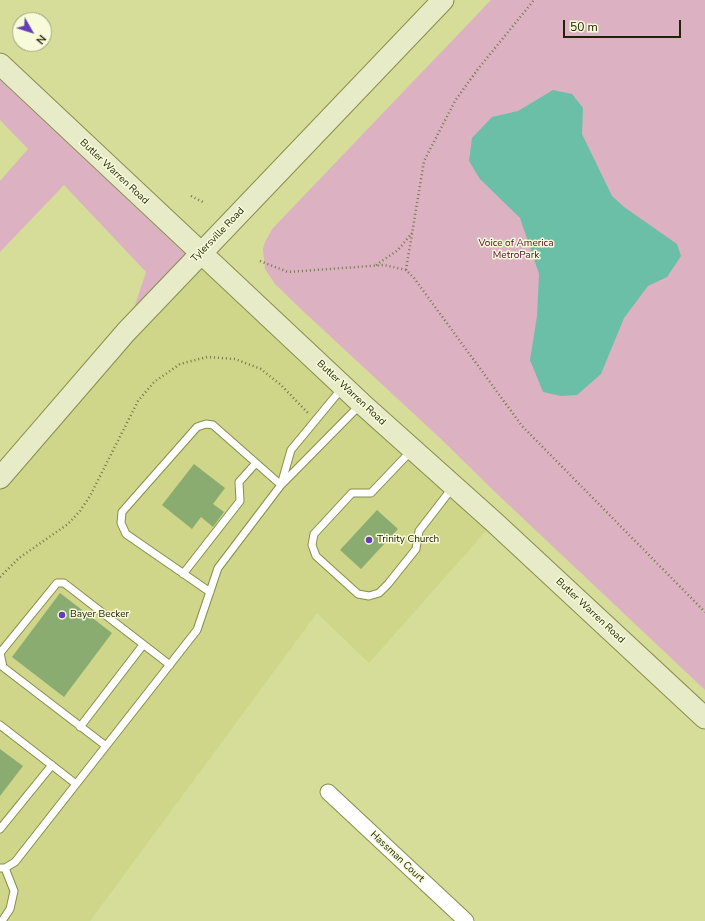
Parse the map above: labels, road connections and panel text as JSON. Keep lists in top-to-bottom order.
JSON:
{
  "streets": {
    "main road": ["Butler Warren Road", "Tylersville Road"],
    "street": ["Hassman Court"]
  },
  "crossings": [
    ["Butler Warren Road", "Tylersville Road"]
  ],
  "parks": ["Voice of America MetroPark"],
  "places": ["Trinity Church", "Bayer Becker"],
  "scale_bar": "50 m",
  "north": "bottom right"
}
